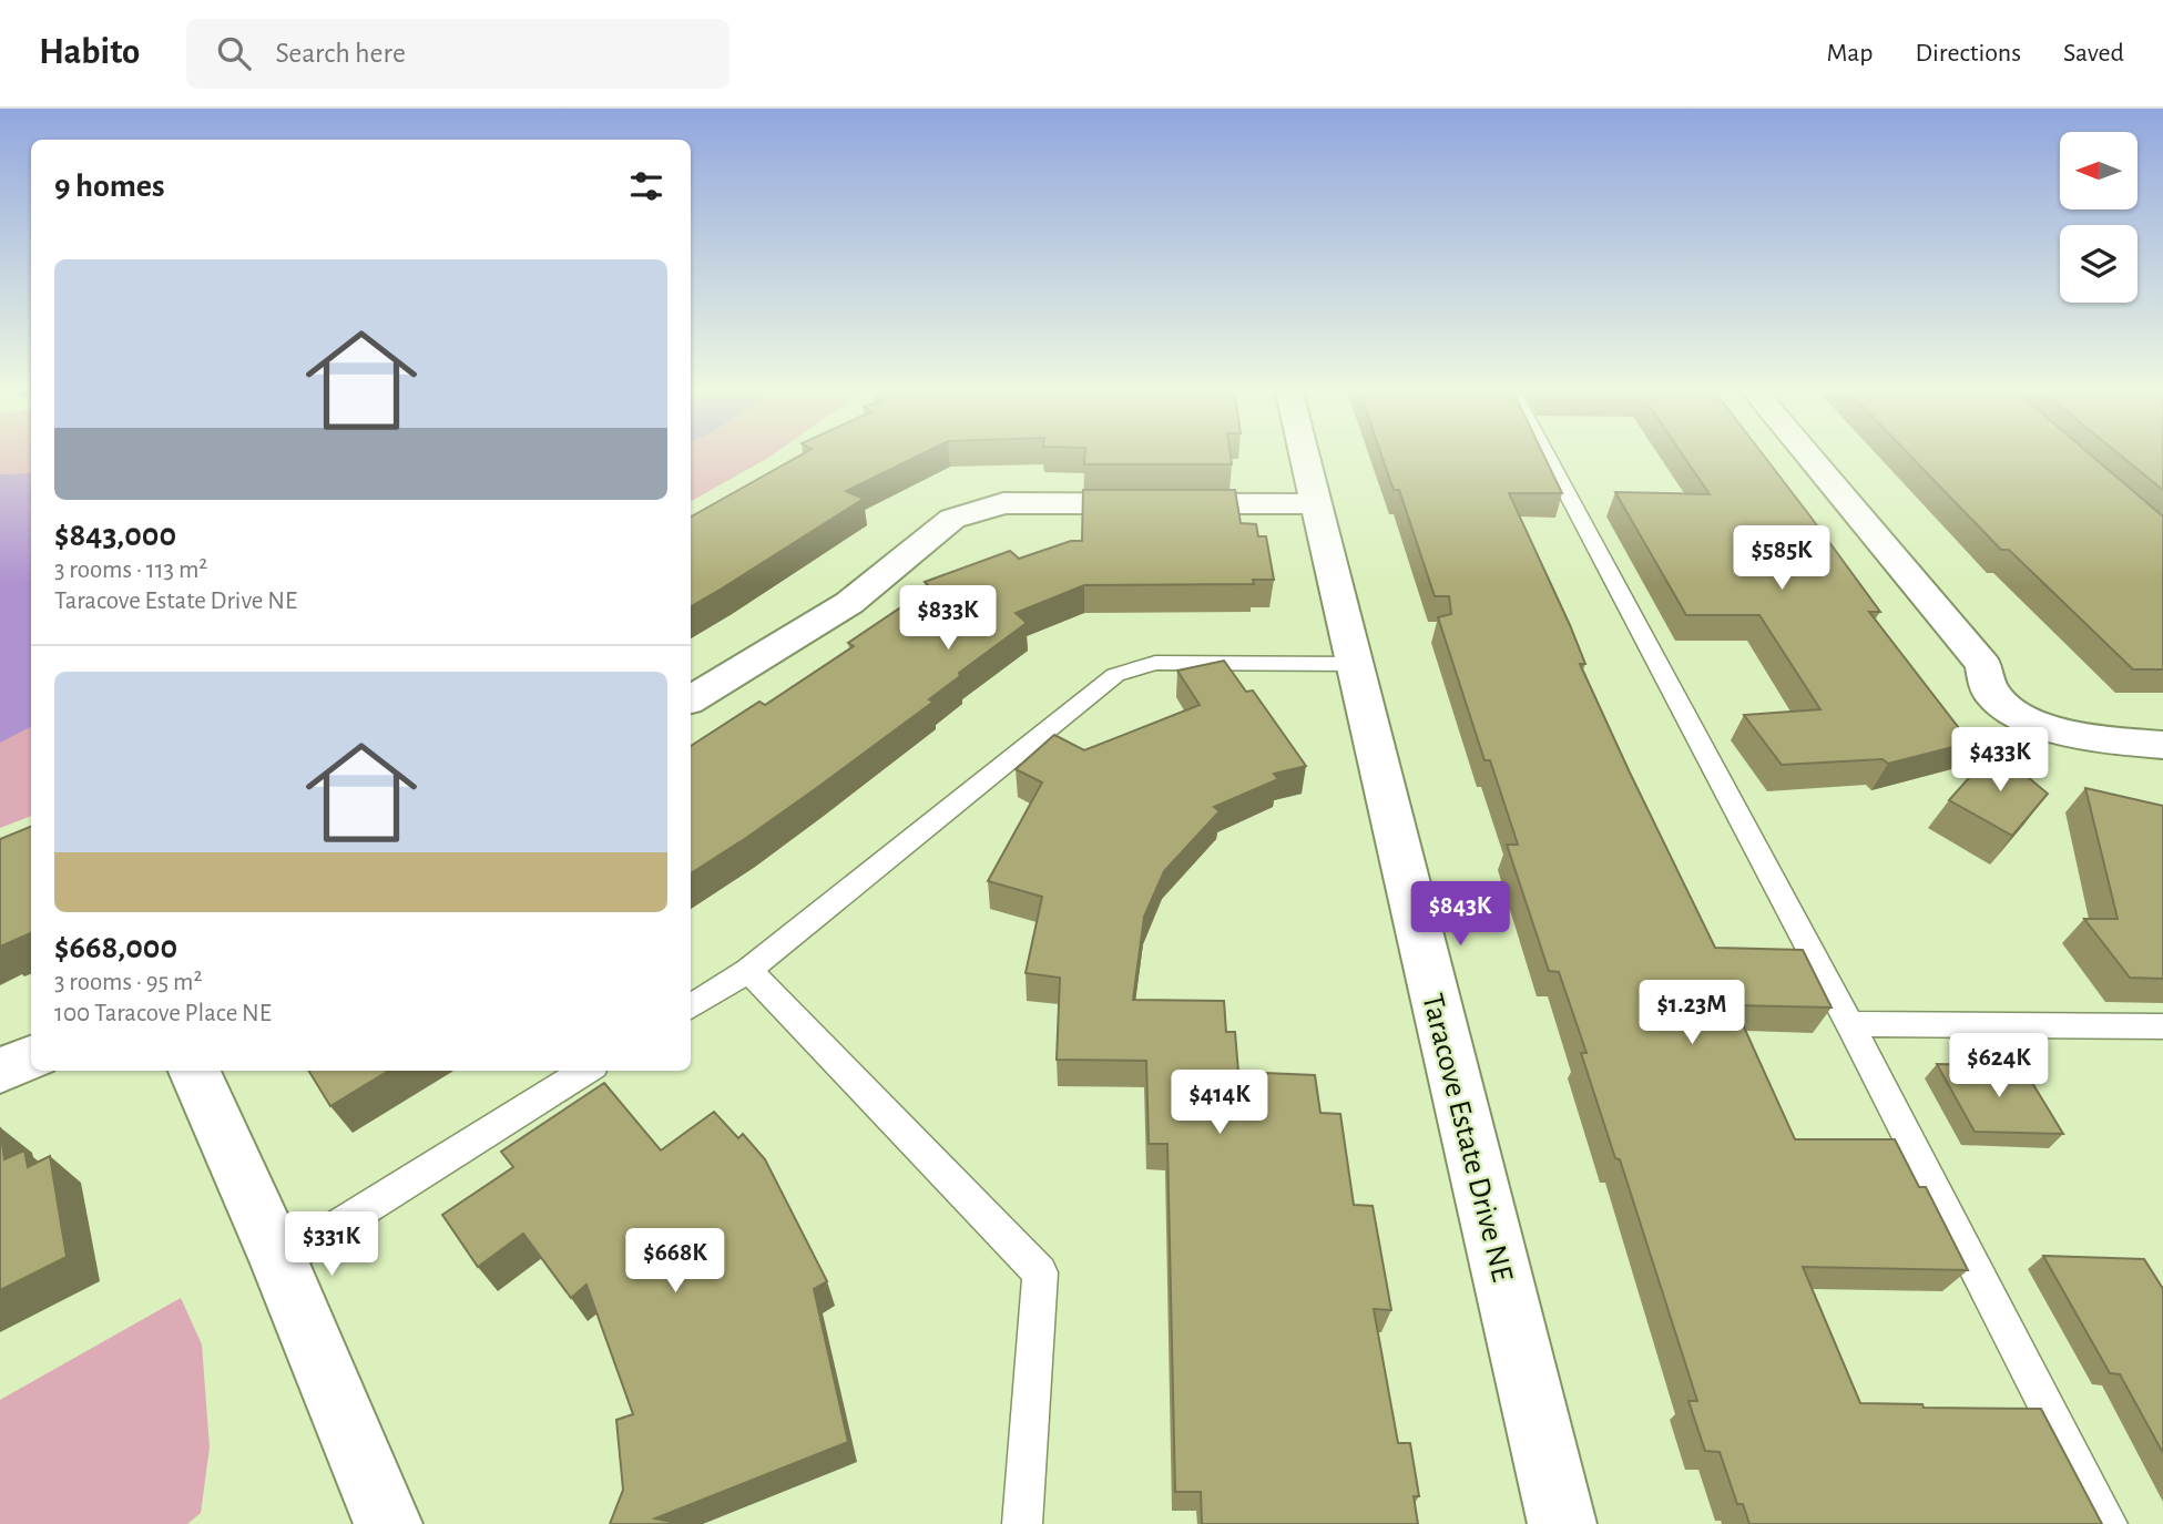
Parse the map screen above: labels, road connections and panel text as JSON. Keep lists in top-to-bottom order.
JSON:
{
  "streets": {
    "street": ["Taracove Estate Drive NE"]
  },
  "north": "left",
  "page": {
    "header": "Habito",
    "search": "Search here",
    "nav": ["Map", "Directions", "Saved"],
    "heading": "9 homes",
    "list": [
      {
        "name": "$843,000",
        "note": "3 rooms · 113 m² · Taracove Estate Drive NE"
      },
      {
        "name": "$668,000",
        "note": "3 rooms · 95 m² · 100 Taracove Place NE"
      }
    ],
    "price": [
      "$585K",
      "$833K",
      "$433K",
      "$843K",
      "$1.23M",
      "$624K",
      "$414K",
      "$331K",
      "$668K"
    ]
  }
}
